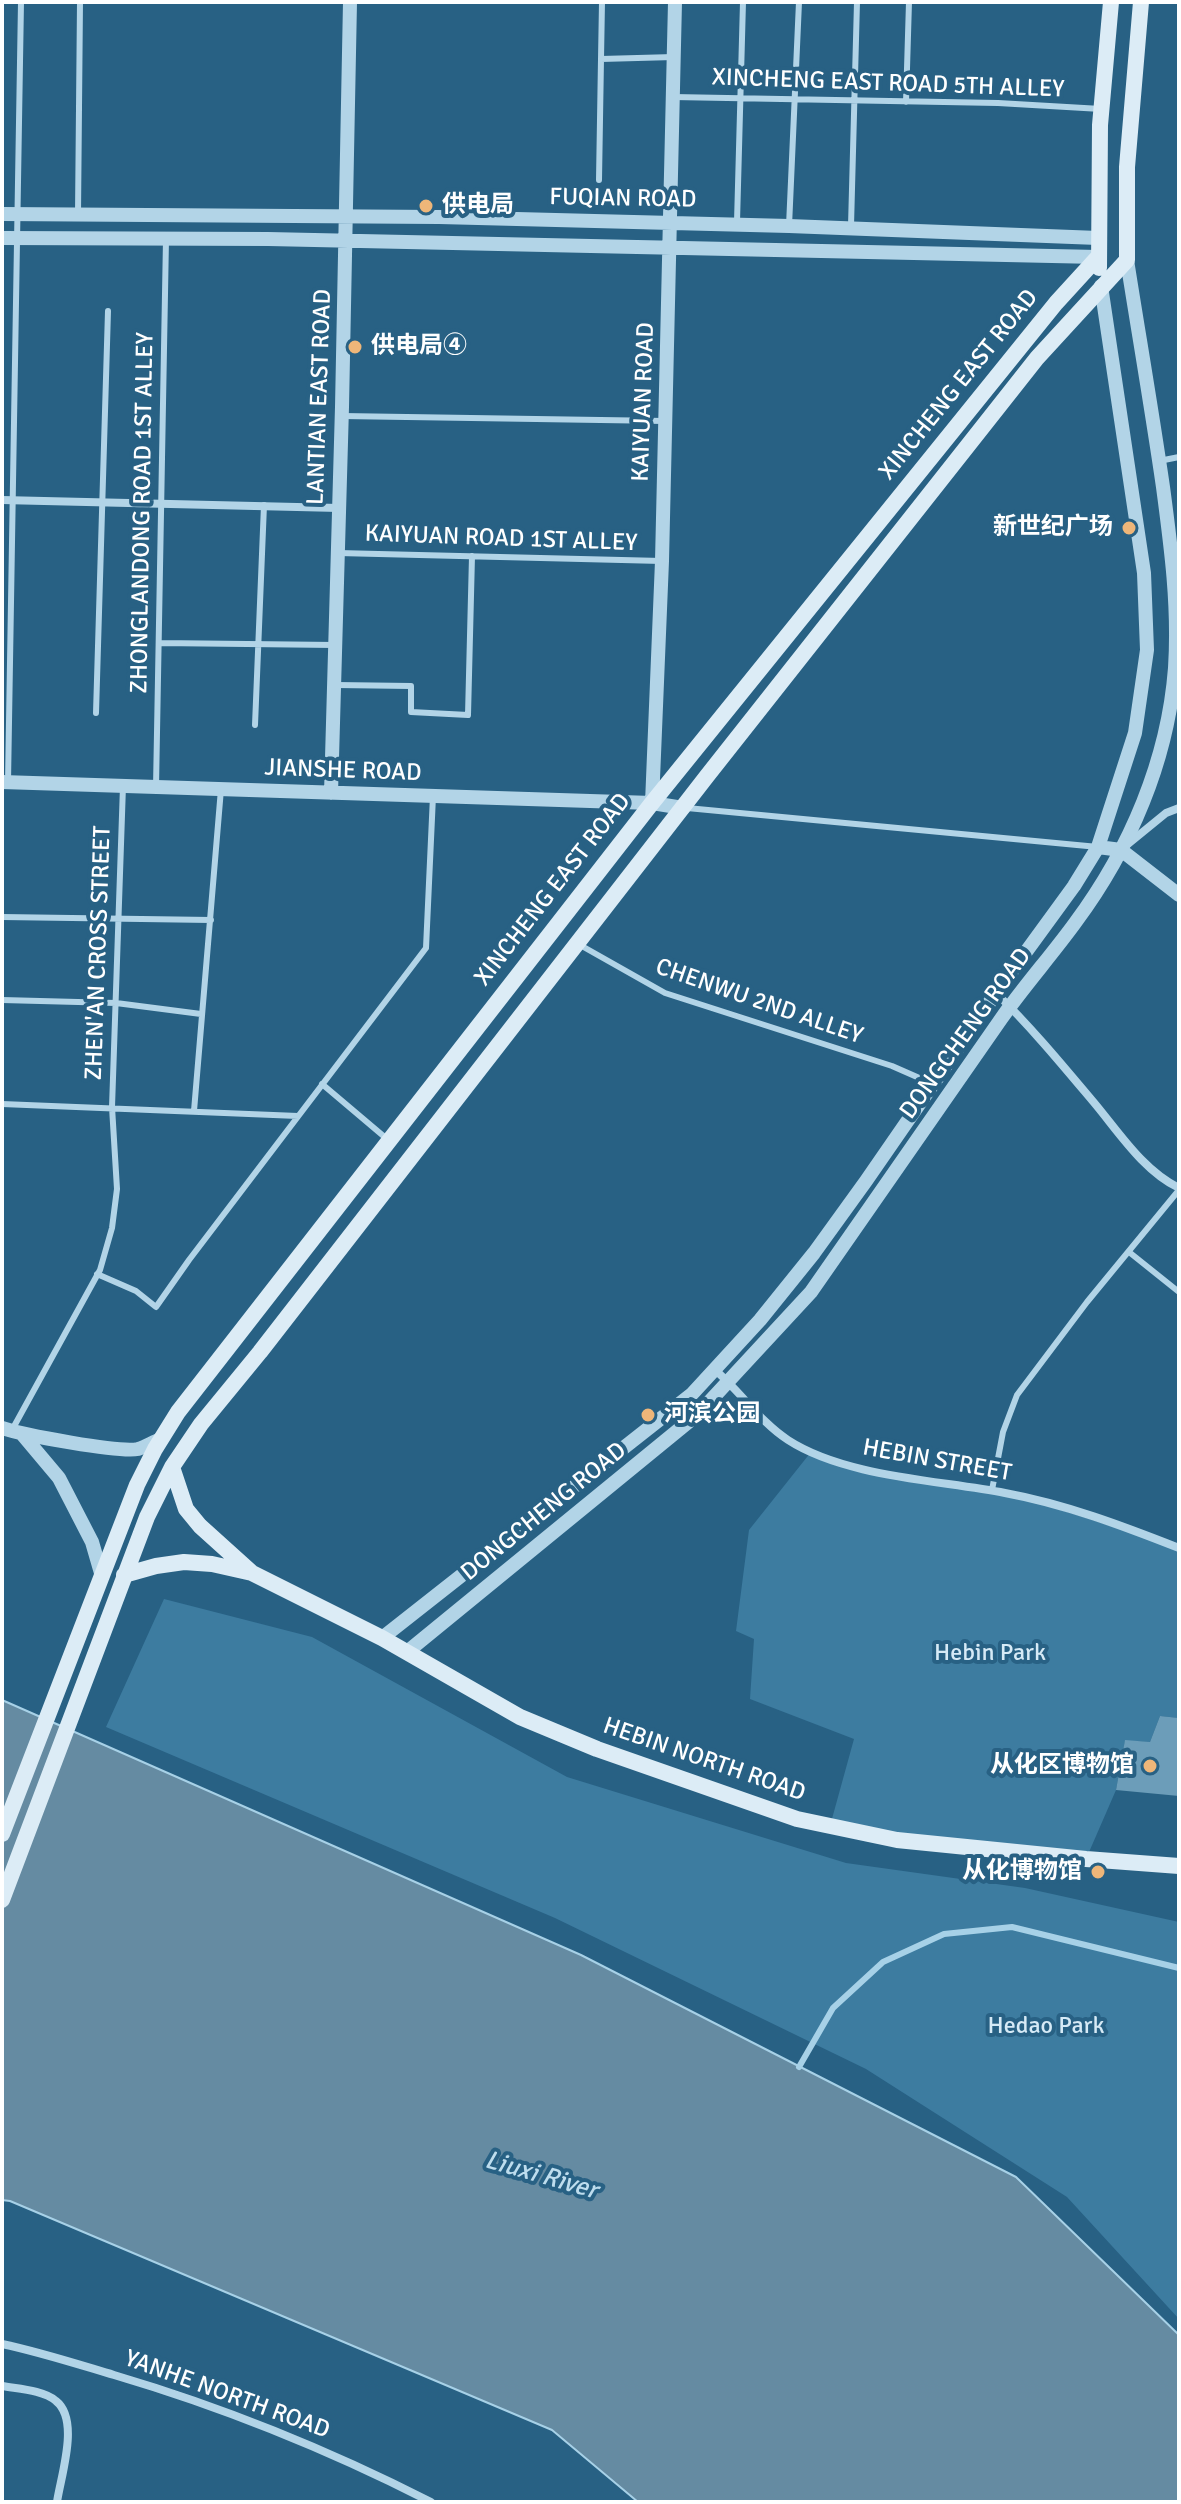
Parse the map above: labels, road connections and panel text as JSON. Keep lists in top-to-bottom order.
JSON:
{
  "streets": {
    "main road": ["XINCHENG EAST ROAD", "HEBIN NORTH ROAD"],
    "street": [
      "FUQIAN ROAD",
      "LANTIAN EAST ROAD",
      "KAIYUAN ROAD",
      "JIANSHE ROAD",
      "DONGCHENG ROAD",
      "HEBIN STREET",
      "YANHE NORTH ROAD"
    ],
    "lane": [
      "XINCHENG EAST ROAD 5TH ALLEY",
      "ZHONGLANDONG ROAD 1ST ALLEY",
      "KAIYUAN ROAD 1ST ALLEY",
      "ZHEN'AN CROSS STREET",
      "CHENWU 2ND ALLEY"
    ]
  },
  "crossings": [
    ["XINCHENG EAST ROAD 5TH ALLEY", "KAIYUAN ROAD"],
    ["FUQIAN ROAD", "XINCHENG EAST ROAD"],
    ["FUQIAN ROAD", "LANTIAN EAST ROAD"],
    ["FUQIAN ROAD", "KAIYUAN ROAD"],
    ["FUQIAN ROAD", "ZHONGLANDONG ROAD 1ST ALLEY"],
    ["XINCHENG EAST ROAD", "KAIYUAN ROAD"],
    ["XINCHENG EAST ROAD", "JIANSHE ROAD"],
    ["XINCHENG EAST ROAD", "CHENWU 2ND ALLEY"],
    ["XINCHENG EAST ROAD", "DONGCHENG ROAD"],
    ["XINCHENG EAST ROAD", "HEBIN NORTH ROAD"],
    ["LANTIAN EAST ROAD", "KAIYUAN ROAD 1ST ALLEY"],
    ["LANTIAN EAST ROAD", "JIANSHE ROAD"],
    ["KAIYUAN ROAD", "KAIYUAN ROAD 1ST ALLEY"],
    ["KAIYUAN ROAD", "JIANSHE ROAD"],
    ["ZHONGLANDONG ROAD 1ST ALLEY", "JIANSHE ROAD"],
    ["JIANSHE ROAD", "ZHEN'AN CROSS STREET"],
    ["CHENWU 2ND ALLEY", "DONGCHENG ROAD"],
    ["DONGCHENG ROAD", "HEBIN STREET"],
    ["DONGCHENG ROAD", "HEBIN NORTH ROAD"]
  ],
  "water": ["Liuxi River"],
  "parks": ["Hebin Park", "Hedao Park"],
  "places": [
    "供电局",
    "供电局④",
    "新世纪广场",
    "河滨公园",
    "从化区博物馆",
    "从化博物馆"
  ]
}
